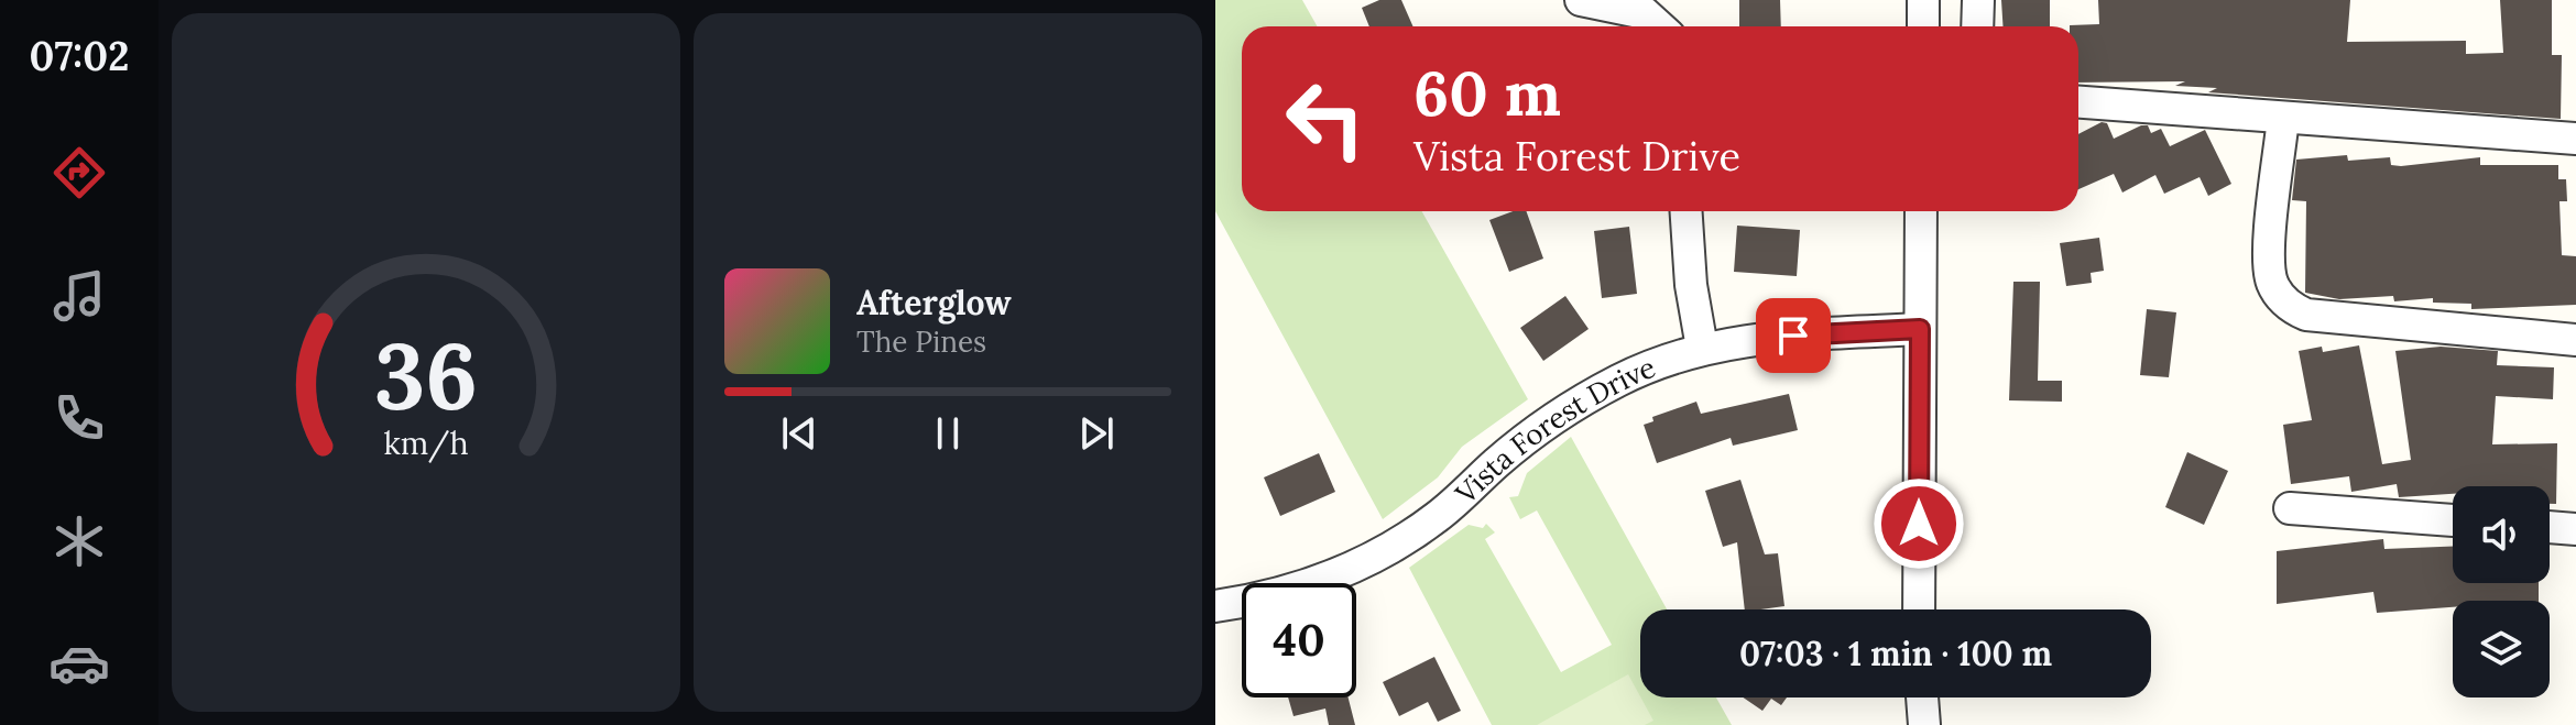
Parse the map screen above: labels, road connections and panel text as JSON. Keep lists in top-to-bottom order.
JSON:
{
  "streets": {
    "street": ["Vista Forest Drive"]
  },
  "page": {
    "tabs": "07:02",
    "turn": ["60 m", "Vista Forest Drive"],
    "song": ["Afterglow", "The Pines"],
    "limit": "40",
    "trip": "07:03 · 1 min · 100 m",
    "gauge": ["36", "km/h"]
  }
}
